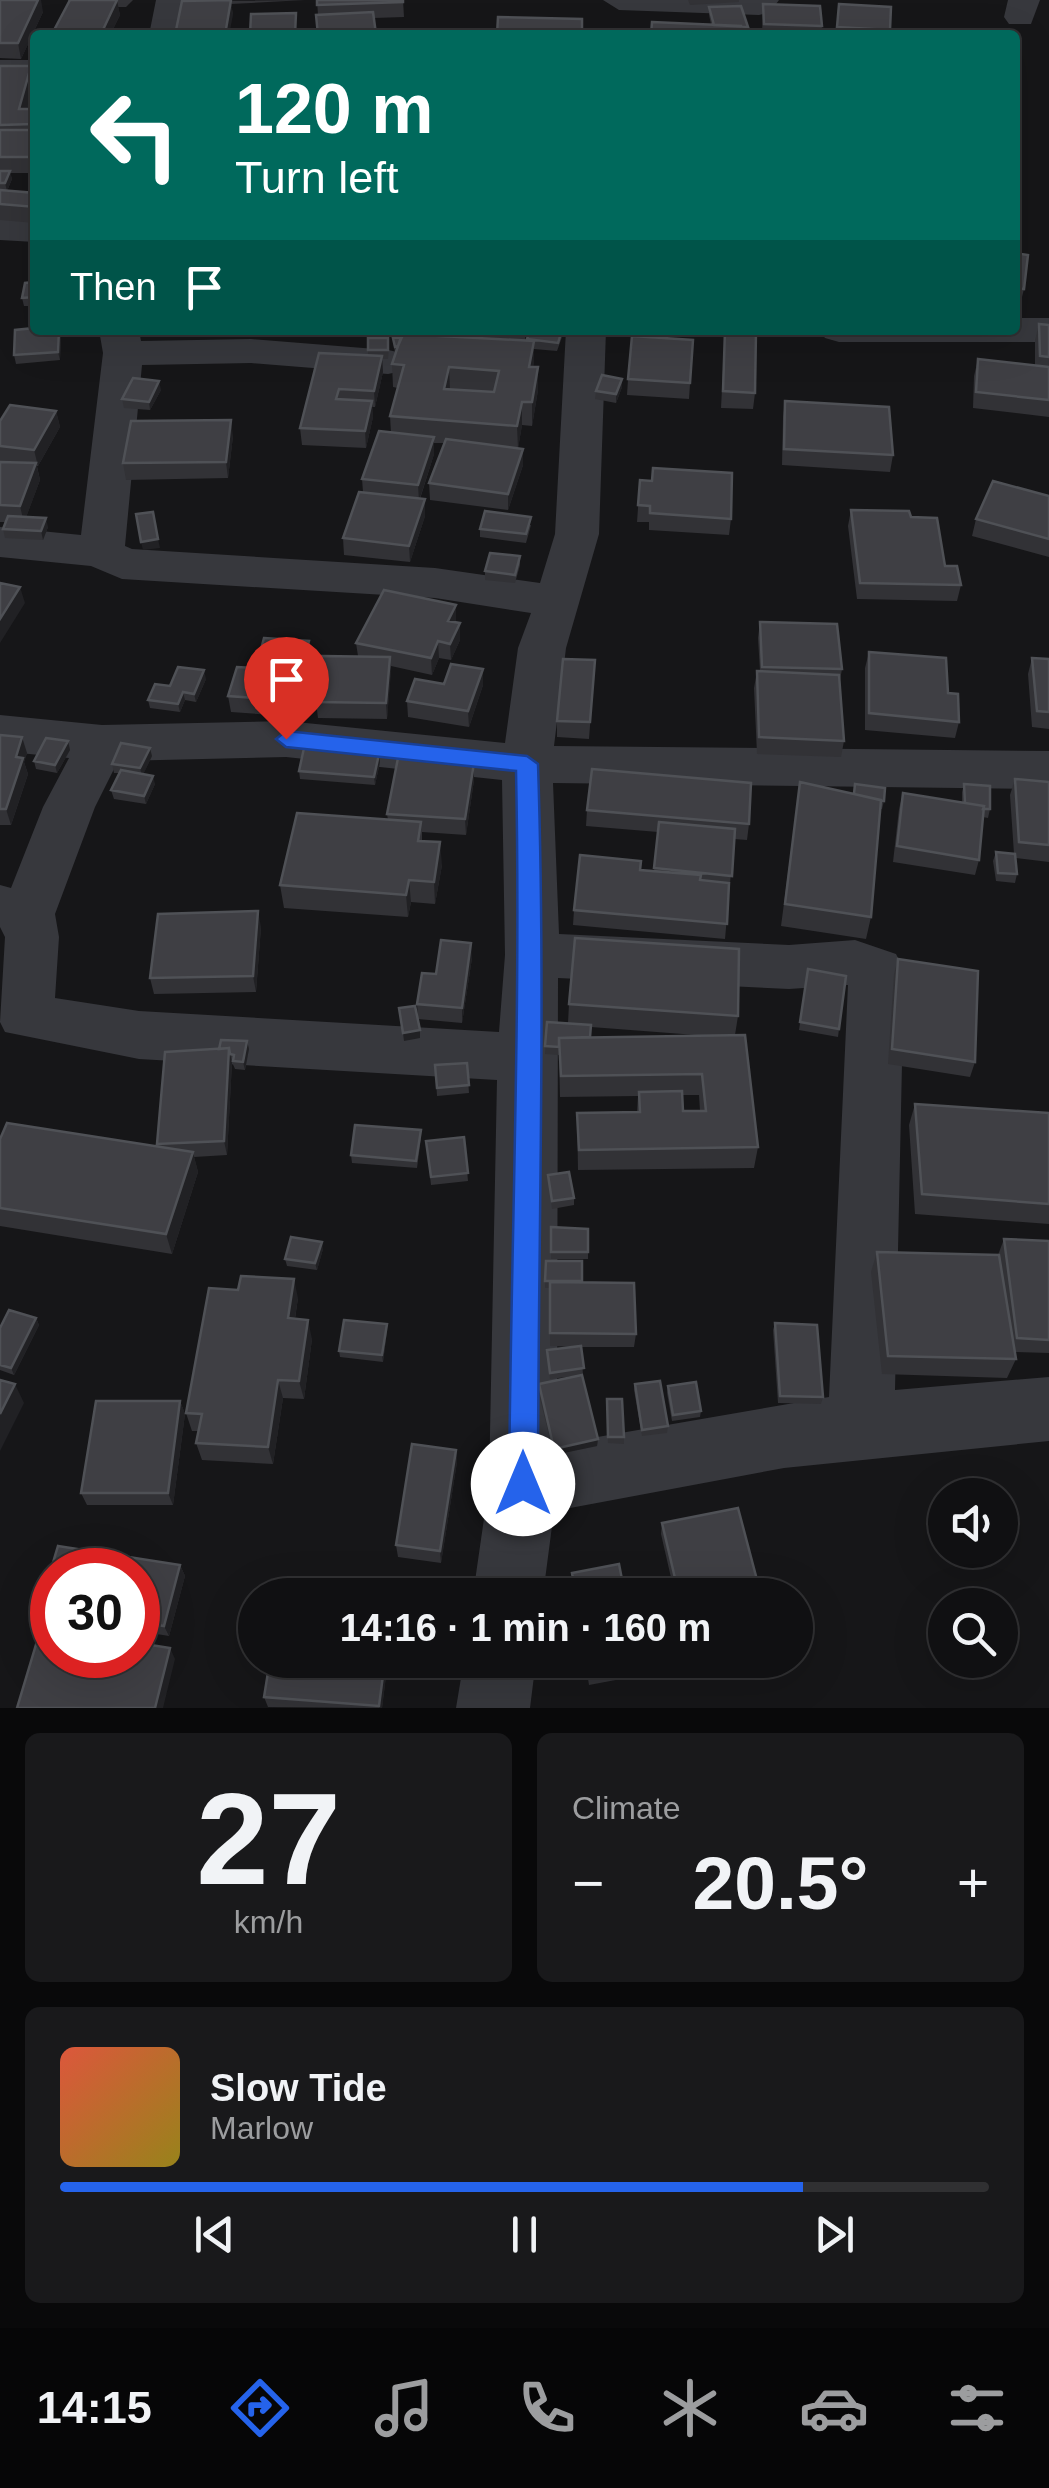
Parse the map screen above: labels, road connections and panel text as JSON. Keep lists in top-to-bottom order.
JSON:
{
  "page": {
    "turn": ["120 m", "Turn left"],
    "then": "Then",
    "limit": "30",
    "trip": "14:16 · 1 min · 160 m",
    "tile": [
      ["27", "km/h"],
      "Climate"
    ],
    "heat": ["−", "20.5°", "+"],
    "song": ["Slow Tide", "Marlow"],
    "tabs": "14:15"
  }
}
